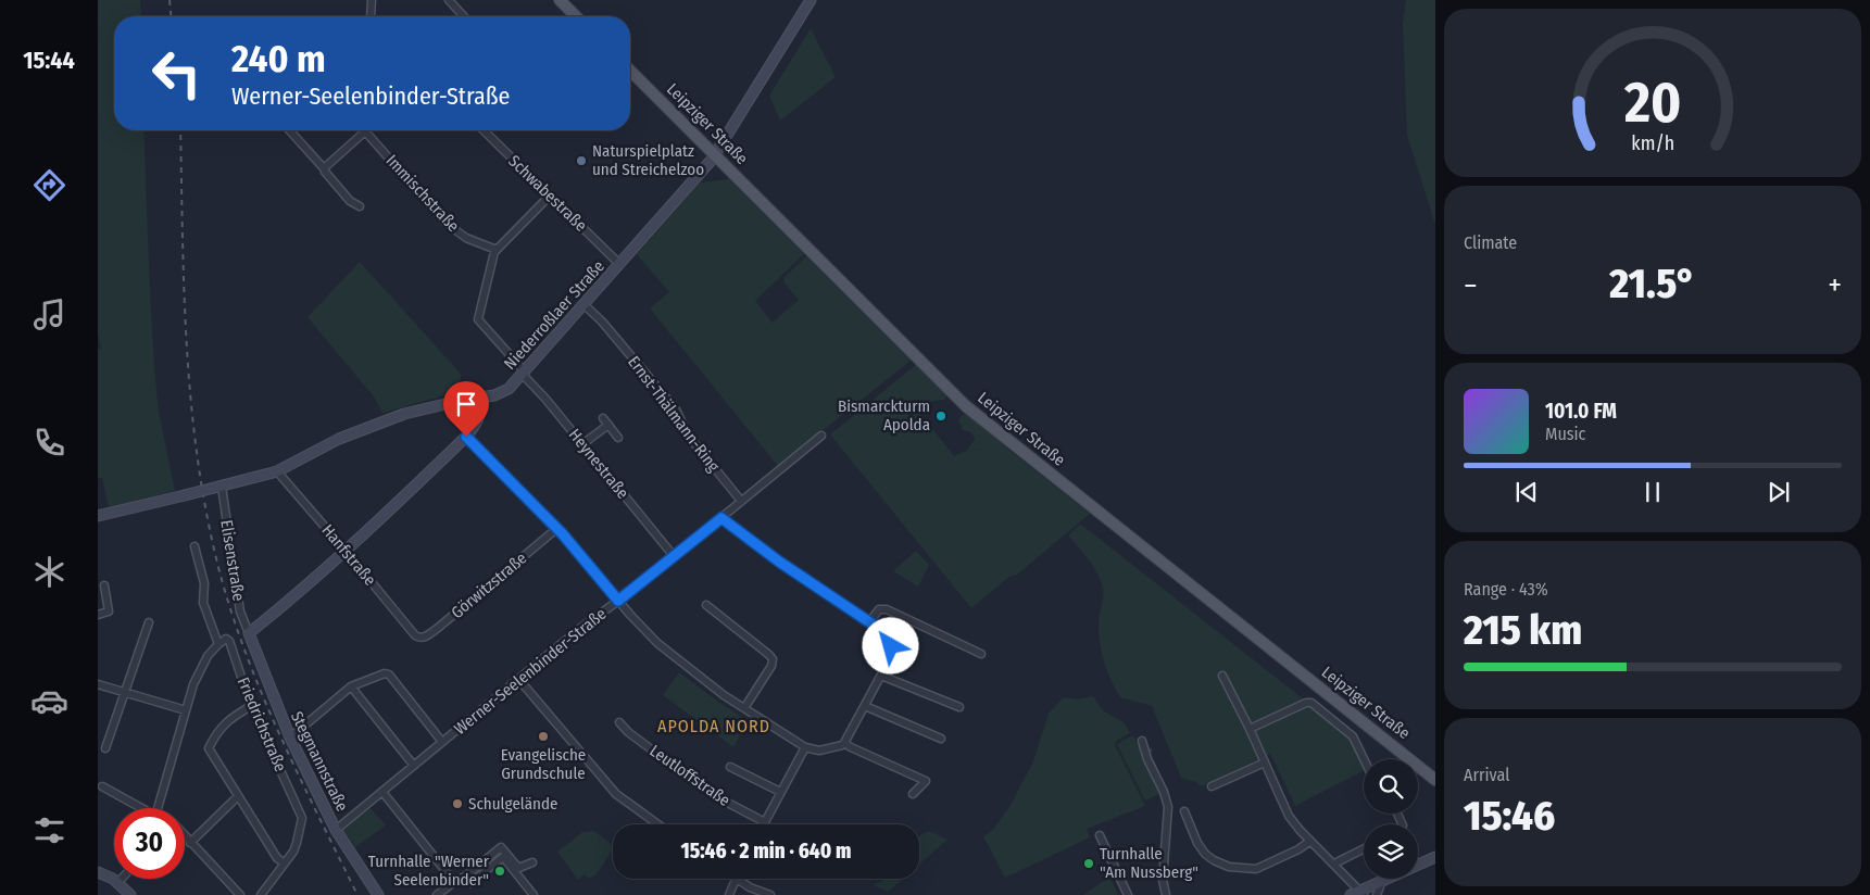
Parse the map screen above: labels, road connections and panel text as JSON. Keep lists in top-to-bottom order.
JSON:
{
  "streets": {
    "main road": ["Leipziger Straße", "Niederroßlaer Straße", "Stegmannstraße"],
    "street": [
      "Immischstraße",
      "Schwabestraße",
      "Ernst-Thälmann-Ring",
      "Heynestraße",
      "Hanfstraße",
      "Elisenstraße",
      "Görwitzstraße",
      "Werner-Seelenbinder-Straße",
      "Friedrichstraße",
      "Leutloffstraße"
    ]
  },
  "crossings": [
    ["Leipziger Straße", "Niederroßlaer Straße"],
    ["Immischstraße", "Heynestraße"],
    ["Schwabestraße", "Niederroßlaer Straße"],
    ["Niederroßlaer Straße", "Ernst-Thälmann-Ring"],
    ["Niederroßlaer Straße", "Heynestraße"],
    ["Niederroßlaer Straße", "Hanfstraße"],
    ["Niederroßlaer Straße", "Elisenstraße"],
    ["Ernst-Thälmann-Ring", "Werner-Seelenbinder-Straße"],
    ["Heynestraße", "Werner-Seelenbinder-Straße"],
    ["Hanfstraße", "Görwitzstraße"],
    ["Elisenstraße", "Stegmannstraße"],
    ["Werner-Seelenbinder-Straße", "Stegmannstraße"]
  ],
  "districts": ["APOLDA NORD"],
  "places": [
    "Naturspielplatz und Streichelzoo",
    "Bismarckturm Apolda",
    "Evangelische Grundschule",
    "Schulgelände",
    "Turnhalle \"Am Nussberg\"",
    "Turnhalle \"Werner Seelenbinder\""
  ],
  "page": {
    "tabs": "15:44",
    "turn": ["240 m", "Werner-Seelenbinder-Straße"],
    "tile": [
      "Climate",
      ["Range · 43%", "215 km"],
      ["Arrival", "15:46"]
    ],
    "heat": ["−", "21.5°", "+"],
    "song": ["101.0 FM", "Music"],
    "limit": "30",
    "trip": "15:46 · 2 min · 640 m",
    "gauge": ["20", "km/h"]
  }
}
